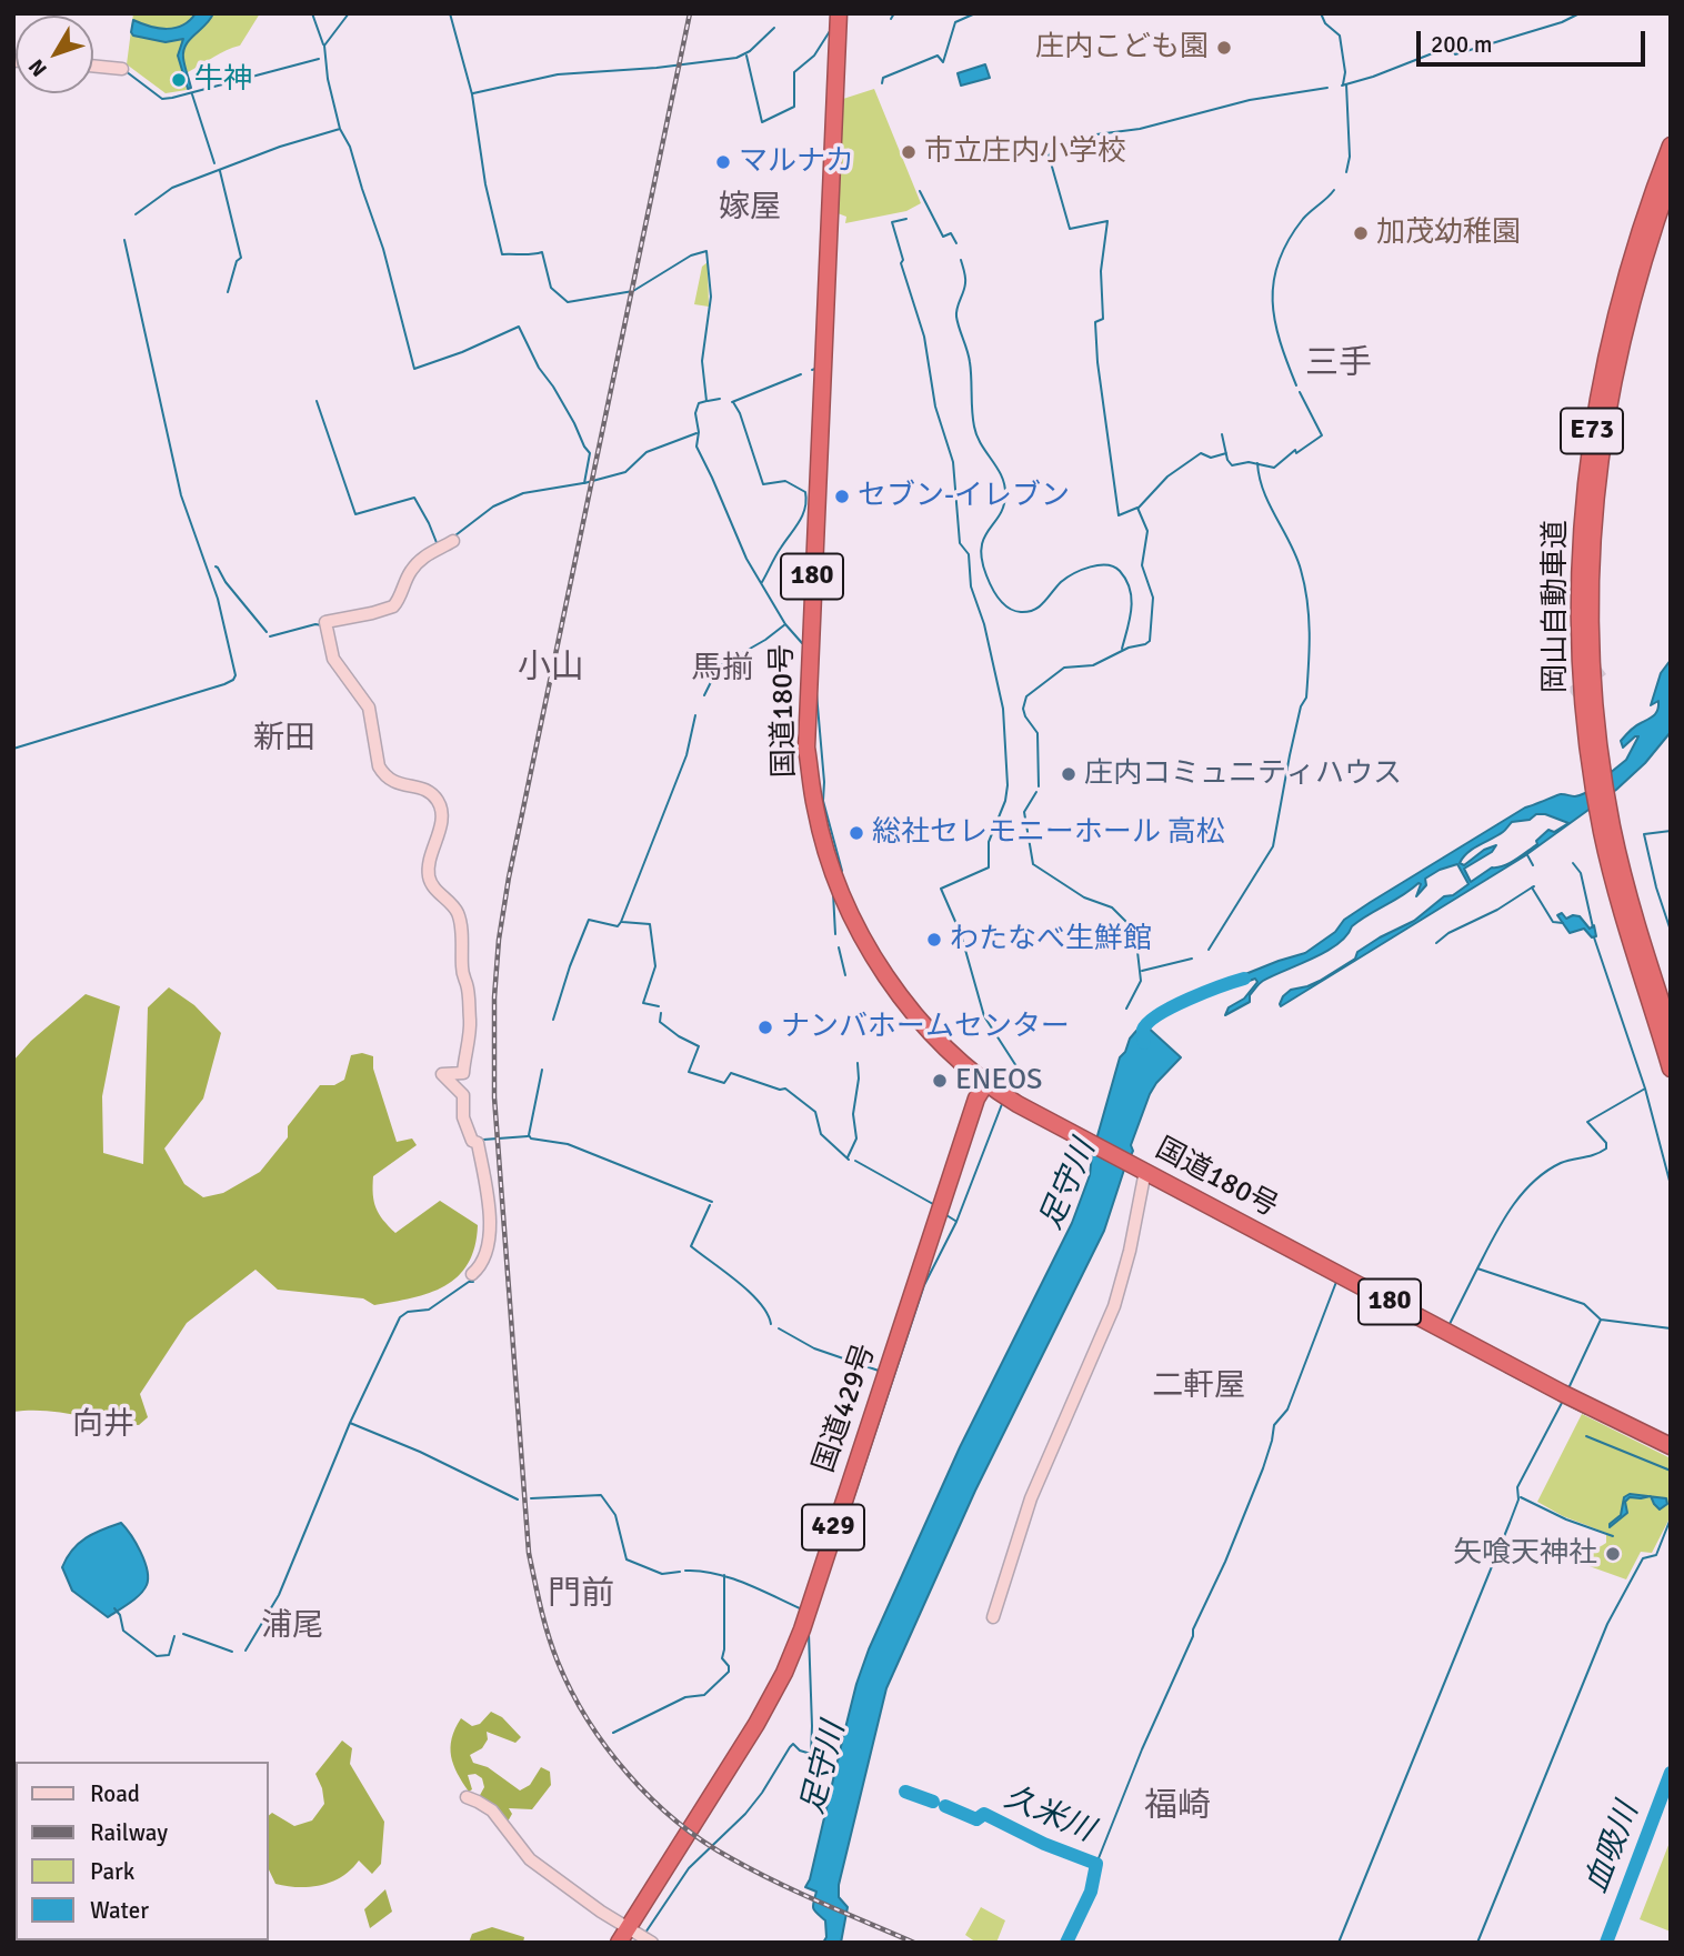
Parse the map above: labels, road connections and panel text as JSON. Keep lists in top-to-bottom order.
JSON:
{
  "streets": {
    "highway": [
      "E73",
      "180",
      "岡山自動車道",
      "国道180号",
      "国道429号",
      "429"
    ]
  },
  "crossings": [
    ["国道180号", "国道429号"]
  ],
  "districts": [
    "嫁屋",
    "三手",
    "小山",
    "馬揃",
    "新田",
    "二軒屋",
    "向井",
    "門前",
    "浦尾",
    "福崎"
  ],
  "water": ["足守川", "久米川", "血吸川"],
  "places": [
    "庄内こども園",
    "牛神",
    "市立庄内小学校",
    "マルナカ",
    "加茂幼稚園",
    "セブン-イレブン",
    "庄内コミュニティハウス",
    "総社セレモニーホール 高松",
    "わたなべ生鮮館",
    "ナンバホームセンター",
    "ENEOS",
    "矢喰天神社"
  ],
  "legend": [
    "Road",
    "Railway",
    "Park",
    "Water"
  ],
  "scale_bar": "200 m",
  "north": "bottom left"
}
